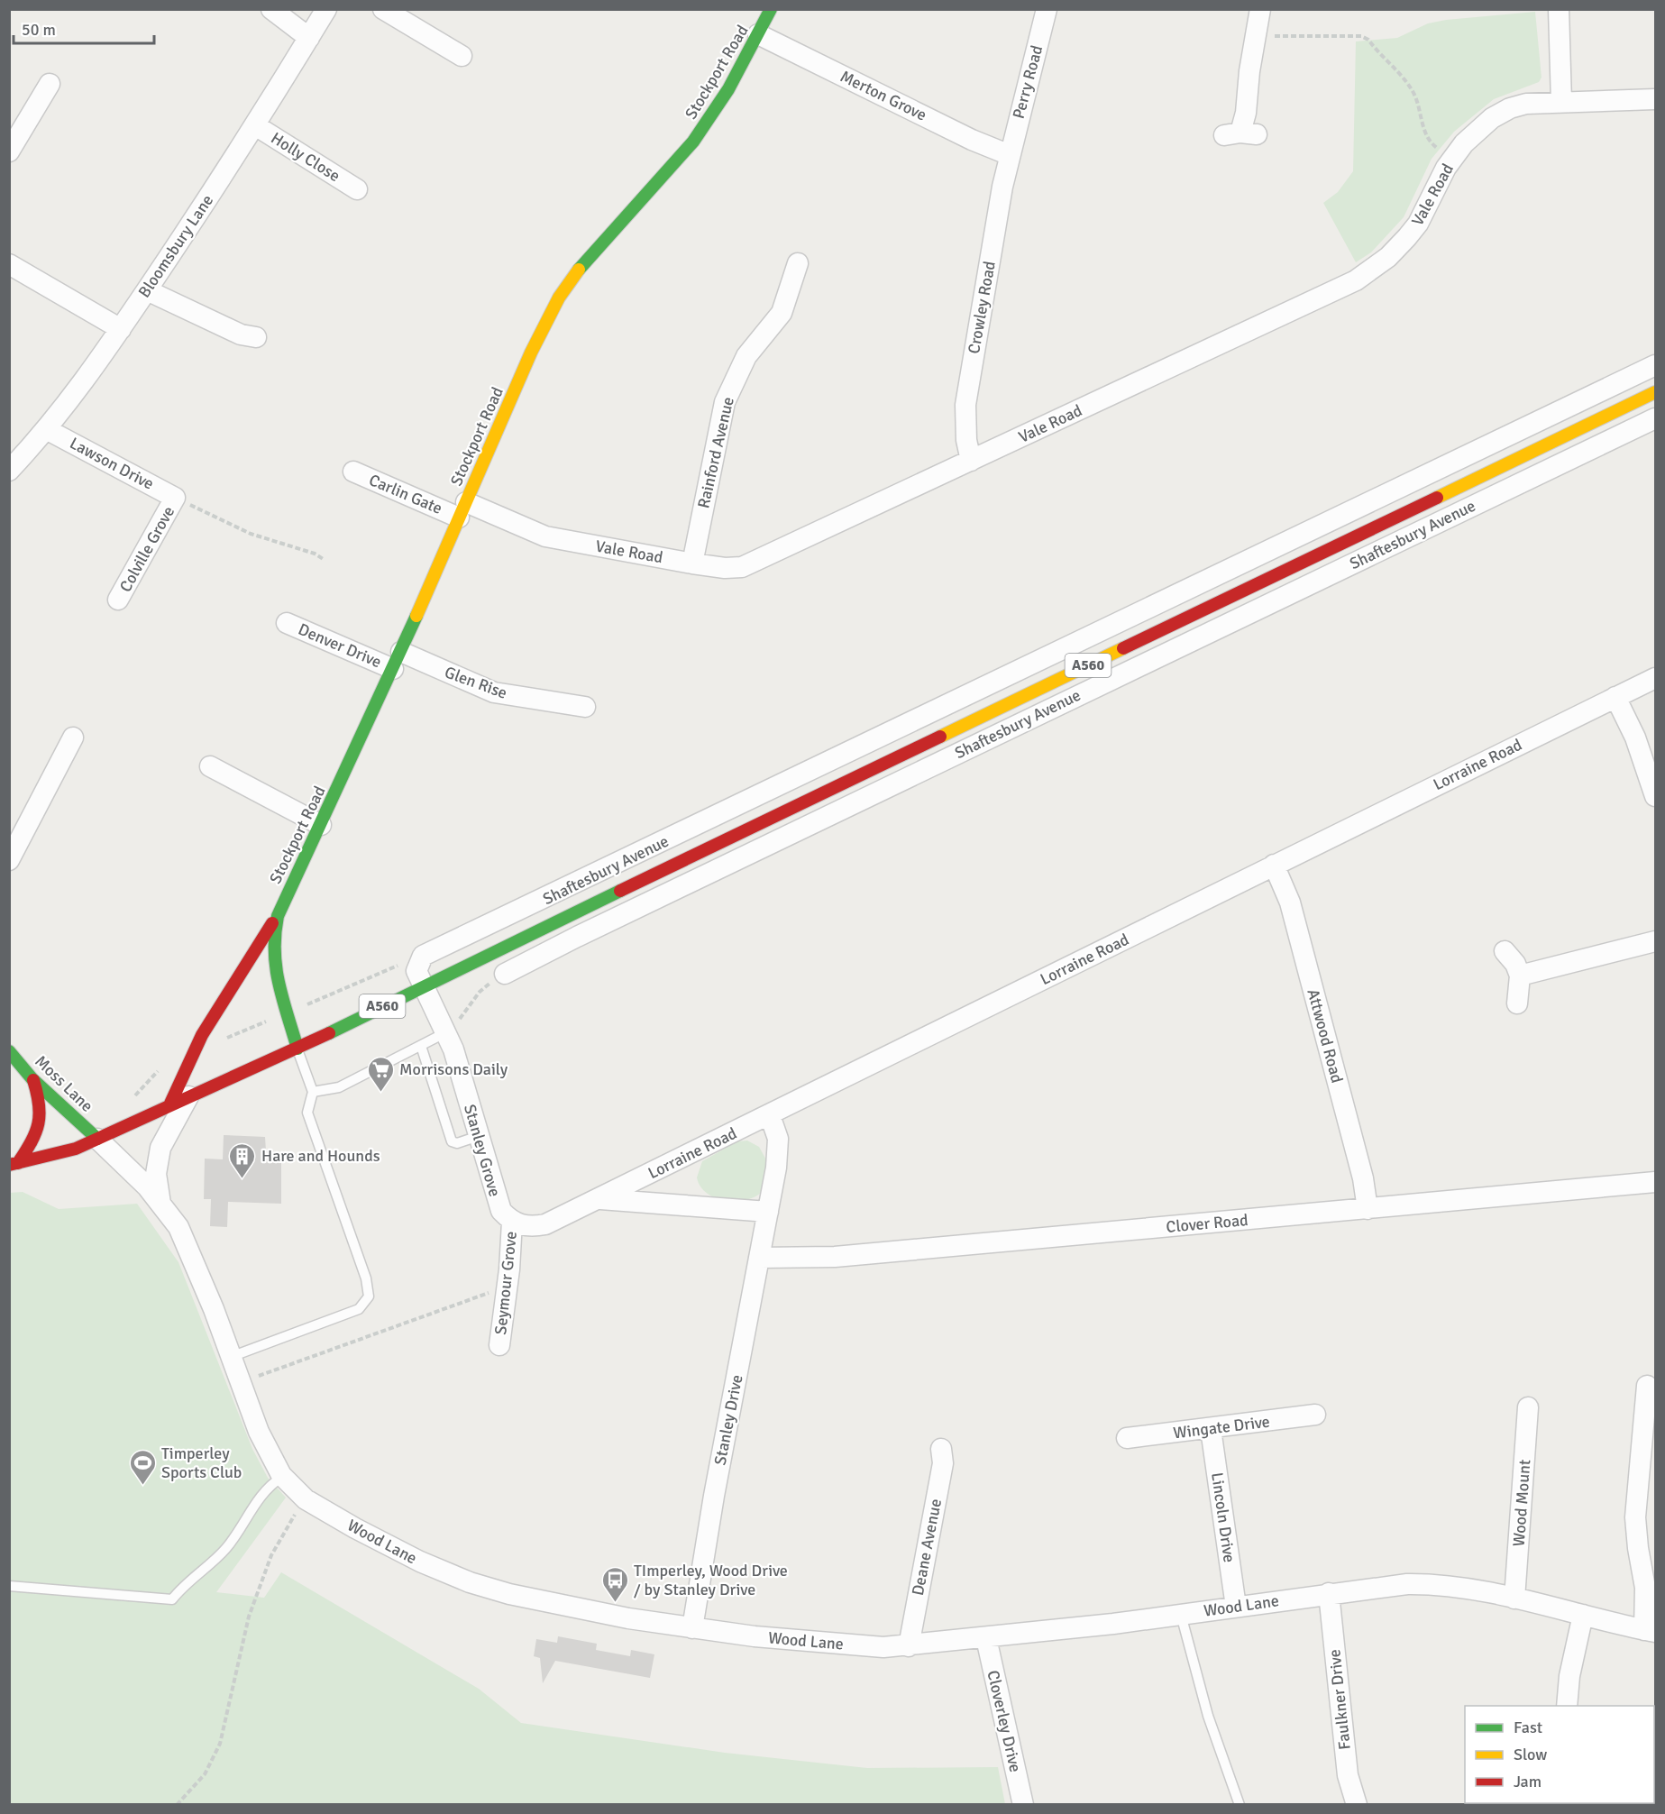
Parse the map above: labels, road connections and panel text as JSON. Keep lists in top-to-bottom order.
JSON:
{
  "streets": {
    "main road": [
      "Stockport Road",
      "Shaftesbury Avenue",
      "A560",
      "Moss Lane"
    ],
    "street": [
      "Perry Road",
      "Merton Grove",
      "Holly Close",
      "Vale Road",
      "Bloomsbury Lane",
      "Crowley Road",
      "Rainford Avenue",
      "Lawson Drive",
      "Carlin Gate",
      "Colville Grove",
      "Denver Drive",
      "Glen Rise",
      "Lorraine Road",
      "Attwood Road",
      "Stanley Grove",
      "Clover Road",
      "Seymour Grove",
      "Stanley Drive",
      "Wingate Drive",
      "Wood Mount",
      "Lincoln Drive",
      "Wood Lane",
      "Deane Avenue",
      "Faulkner Drive",
      "Cloverley Drive"
    ]
  },
  "crossings": [
    ["Stockport Road", "Merton Grove"],
    ["Stockport Road", "Vale Road"],
    ["Stockport Road", "Carlin Gate"],
    ["Stockport Road", "Shaftesbury Avenue"],
    ["Stockport Road", "Denver Drive"],
    ["Stockport Road", "A560"],
    ["Stockport Road", "Glen Rise"],
    ["Stockport Road", "Wood Lane"],
    ["Perry Road", "Merton Grove"],
    ["Perry Road", "Crowley Road"],
    ["Merton Grove", "Crowley Road"],
    ["Holly Close", "Bloomsbury Lane"],
    ["Vale Road", "Crowley Road"],
    ["Vale Road", "Rainford Avenue"],
    ["Vale Road", "Carlin Gate"],
    ["Bloomsbury Lane", "Lawson Drive"],
    ["Lawson Drive", "Colville Grove"],
    ["Shaftesbury Avenue", "A560"],
    ["Shaftesbury Avenue", "Stanley Grove"],
    ["Denver Drive", "Glen Rise"],
    ["A560", "Moss Lane"],
    ["A560", "Wood Lane"],
    ["Lorraine Road", "Attwood Road"],
    ["Lorraine Road", "Stanley Grove"],
    ["Lorraine Road", "Seymour Grove"],
    ["Lorraine Road", "Stanley Drive"],
    ["Attwood Road", "Clover Road"],
    ["Moss Lane", "Wood Lane"],
    ["Stanley Grove", "Seymour Grove"],
    ["Clover Road", "Stanley Drive"],
    ["Stanley Drive", "Wood Lane"],
    ["Wingate Drive", "Lincoln Drive"],
    ["Wood Mount", "Wood Lane"],
    ["Lincoln Drive", "Wood Lane"],
    ["Wood Lane", "Deane Avenue"],
    ["Wood Lane", "Faulkner Drive"],
    ["Wood Lane", "Cloverley Drive"]
  ],
  "places": {
    "supermarket": ["Morrisons Daily"],
    "building": ["Hare and Hounds"],
    "sports": ["Timperley Sports Club"],
    "bus stop": ["TImperley, Wood Drive / by Stanley Drive"]
  },
  "legend": ["Fast", "Slow", "Jam"],
  "scale_bar": "50 m"
}
